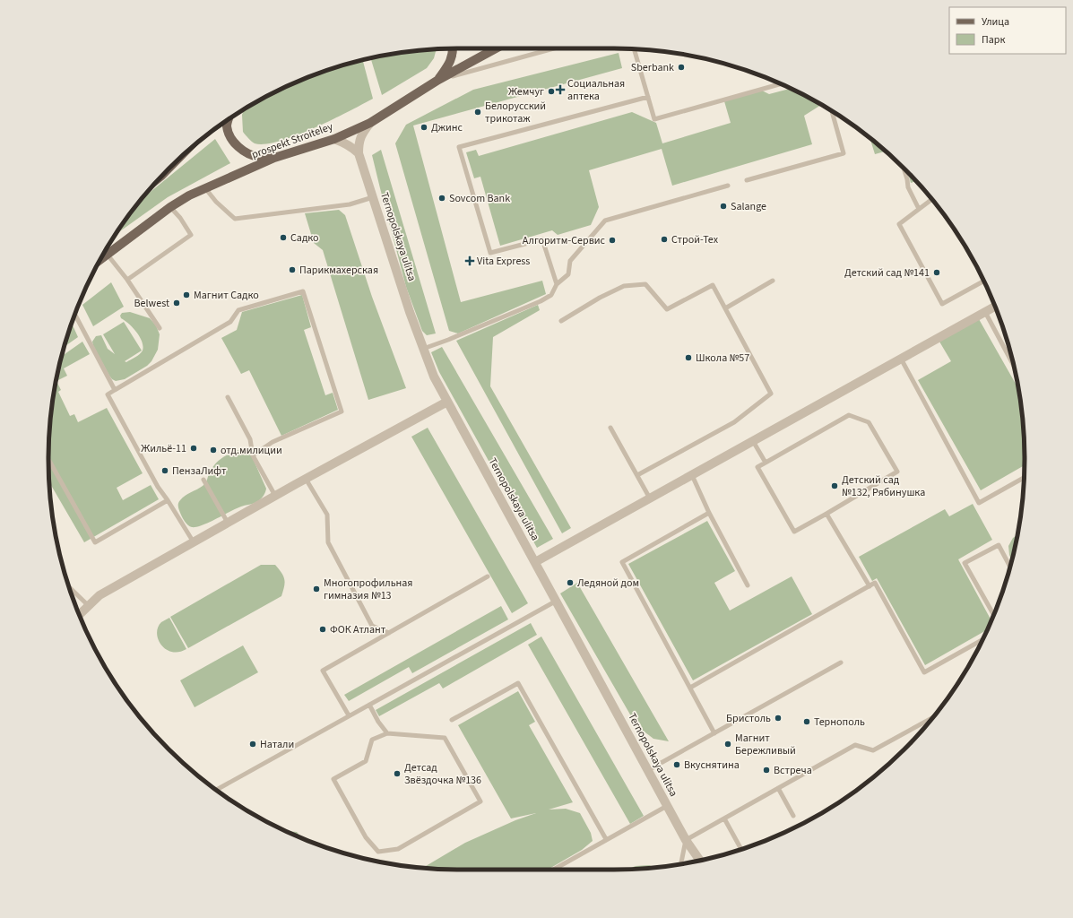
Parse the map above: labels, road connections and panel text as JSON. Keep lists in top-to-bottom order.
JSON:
{
  "streets": {
    "main road": ["prospekt Stroiteley"],
    "street": ["Ternopolskaya ulitsa"]
  },
  "crossings": [
    ["prospekt Stroiteley", "Ternopolskaya ulitsa"]
  ],
  "places": {
    "other": [
      "Sberbank",
      "Жемчуг",
      "Белорусский трикотаж",
      "Джинс",
      "Sovcom Bank",
      "Salange",
      "Садко",
      "Строй-Тех",
      "Алгоритм-Сервис",
      "Парикмахерская",
      "Детский сад №141",
      "Магнит Садко",
      "Belwest",
      "Школа №57",
      "Жильё-11",
      "отд.милиции",
      "ПензаЛифт",
      "Детский сад №132, Рябинушка",
      "Ледяной дом",
      "Многопрофильная гимназия №13",
      "ФОК Атлант",
      "Бристоль",
      "Тернополь",
      "Натали",
      "Магнит Бережливый",
      "Вкуснятина",
      "Встреча",
      "Детсад Звёздочка №136"
    ],
    "health": ["Социальная аптека", "Vita Express"]
  },
  "legend": ["Улица", "Парк"]
}
